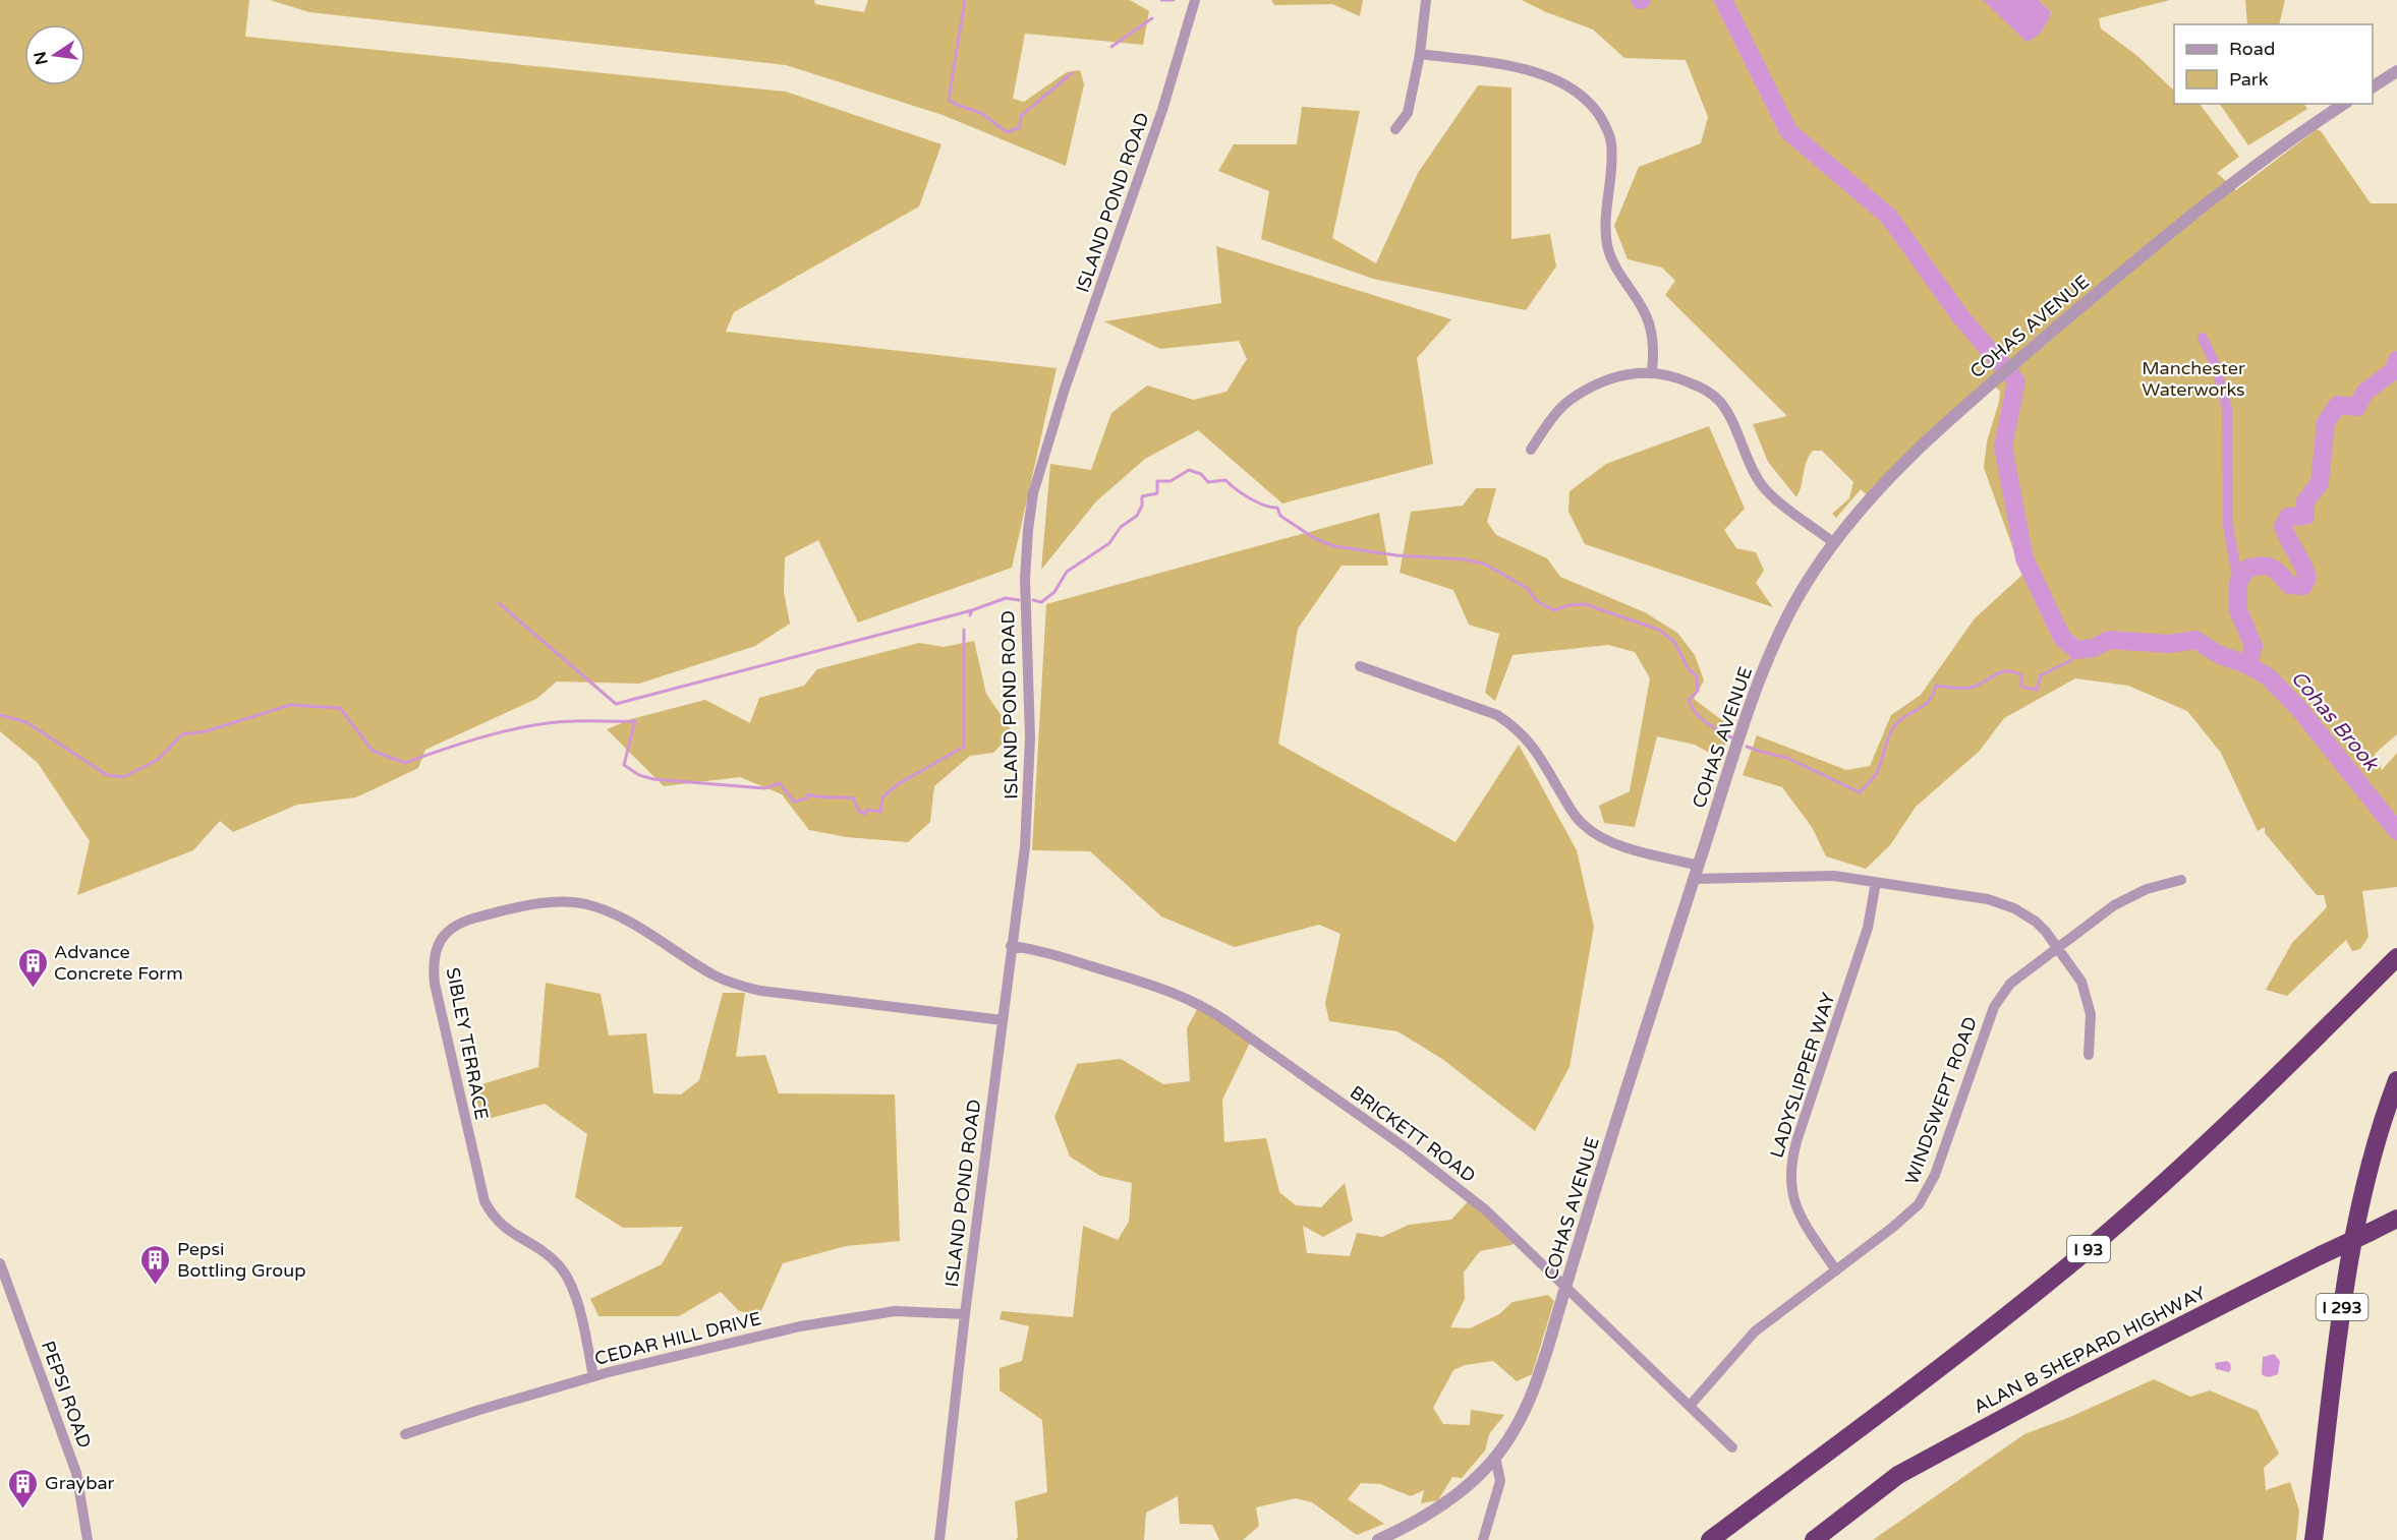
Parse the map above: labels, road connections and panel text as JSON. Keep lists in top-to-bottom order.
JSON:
{
  "streets": {
    "highway": ["I 93", "I 293", "ALAN B SHEPARD HIGHWAY"],
    "street": [
      "ISLAND POND ROAD",
      "COHAS AVENUE",
      "SIBLEY TERRACE",
      "LADYSLIPPER WAY",
      "WINDSWEPT ROAD",
      "BRICKETT ROAD",
      "CEDAR HILL DRIVE",
      "PEPSI ROAD"
    ]
  },
  "crossings": [
    ["ISLAND POND ROAD", "SIBLEY TERRACE"],
    ["ISLAND POND ROAD", "BRICKETT ROAD"],
    ["ISLAND POND ROAD", "CEDAR HILL DRIVE"],
    ["COHAS AVENUE", "BRICKETT ROAD"],
    ["SIBLEY TERRACE", "CEDAR HILL DRIVE"],
    ["LADYSLIPPER WAY", "WINDSWEPT ROAD"],
    ["WINDSWEPT ROAD", "BRICKETT ROAD"]
  ],
  "water": ["Cohas Brook"],
  "parks": ["Manchester Waterworks"],
  "places": {
    "building": ["Advance Concrete Form", "Pepsi Bottling Group", "Graybar"]
  },
  "legend": ["Road", "Park"],
  "north": "left"
}
